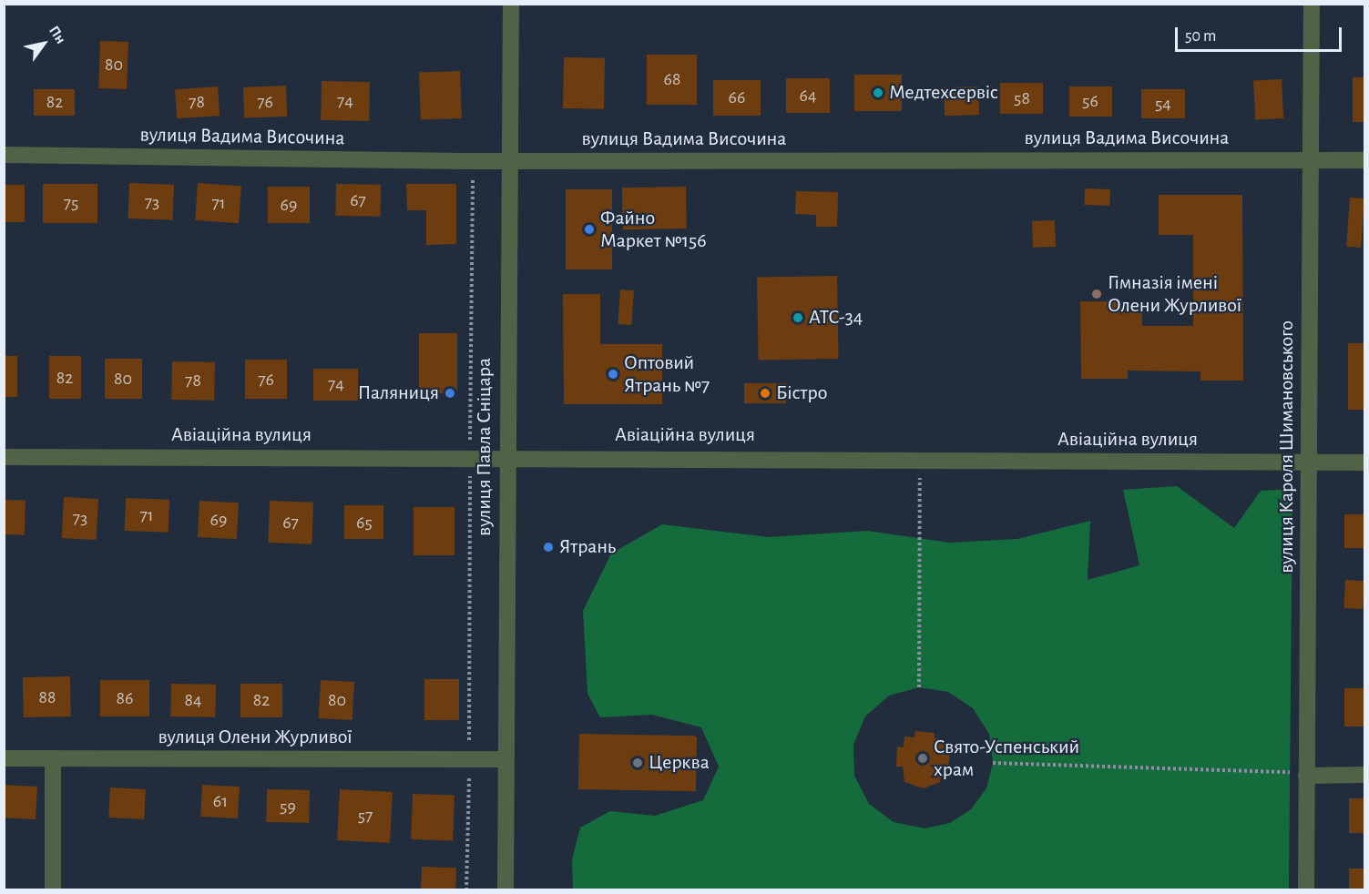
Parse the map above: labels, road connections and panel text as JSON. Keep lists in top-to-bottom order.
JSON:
{
  "streets": {
    "street": [
      "вулиця Вадима Височина",
      "Авіаційна вулиця",
      "вулиця Павла Сніцара",
      "вулиця Кароля Шимановського",
      "вулиця Олени Журливої"
    ]
  },
  "crossings": [
    ["вулиця Вадима Височина", "вулиця Павла Сніцара"],
    ["вулиця Вадима Височина", "вулиця Кароля Шимановського"],
    ["Авіаційна вулиця", "вулиця Павла Сніцара"],
    ["Авіаційна вулиця", "вулиця Кароля Шимановського"],
    ["вулиця Павла Сніцара", "вулиця Олени Журливої"]
  ],
  "places": [
    "Медтехсервіс",
    "Файно Маркет №156",
    "Гімназія імені Олени Журливої",
    "АТС-34",
    "Оптовий Ятрань №7",
    "Паляниця",
    "Бістро",
    "Ятрань",
    "Свято-Успенський храм",
    "Церква"
  ],
  "house_numbers": [
    "80",
    "68",
    "64",
    "66",
    "58",
    "74",
    "56",
    "82",
    "78",
    "76",
    "54",
    "67",
    "73",
    "75",
    "71",
    "69",
    "82",
    "80",
    "76",
    "78",
    "74",
    "71",
    "73",
    "69",
    "67",
    "65",
    "88",
    "86",
    "84",
    "82",
    "80",
    "61",
    "59",
    "57"
  ],
  "scale_bar": "50 m",
  "north": "top right"
}
